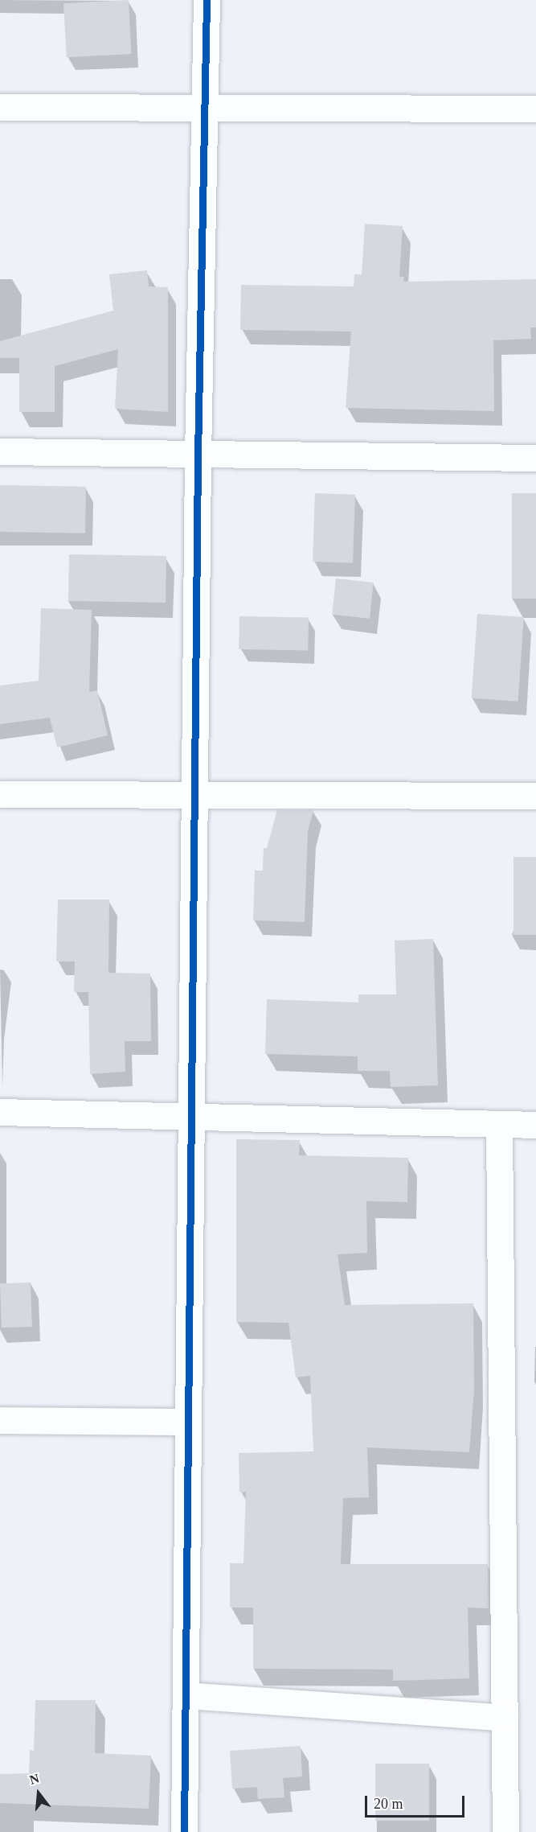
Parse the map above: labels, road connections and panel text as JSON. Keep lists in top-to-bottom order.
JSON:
{
  "scale_bar": "20 m",
  "north": "top"
}
